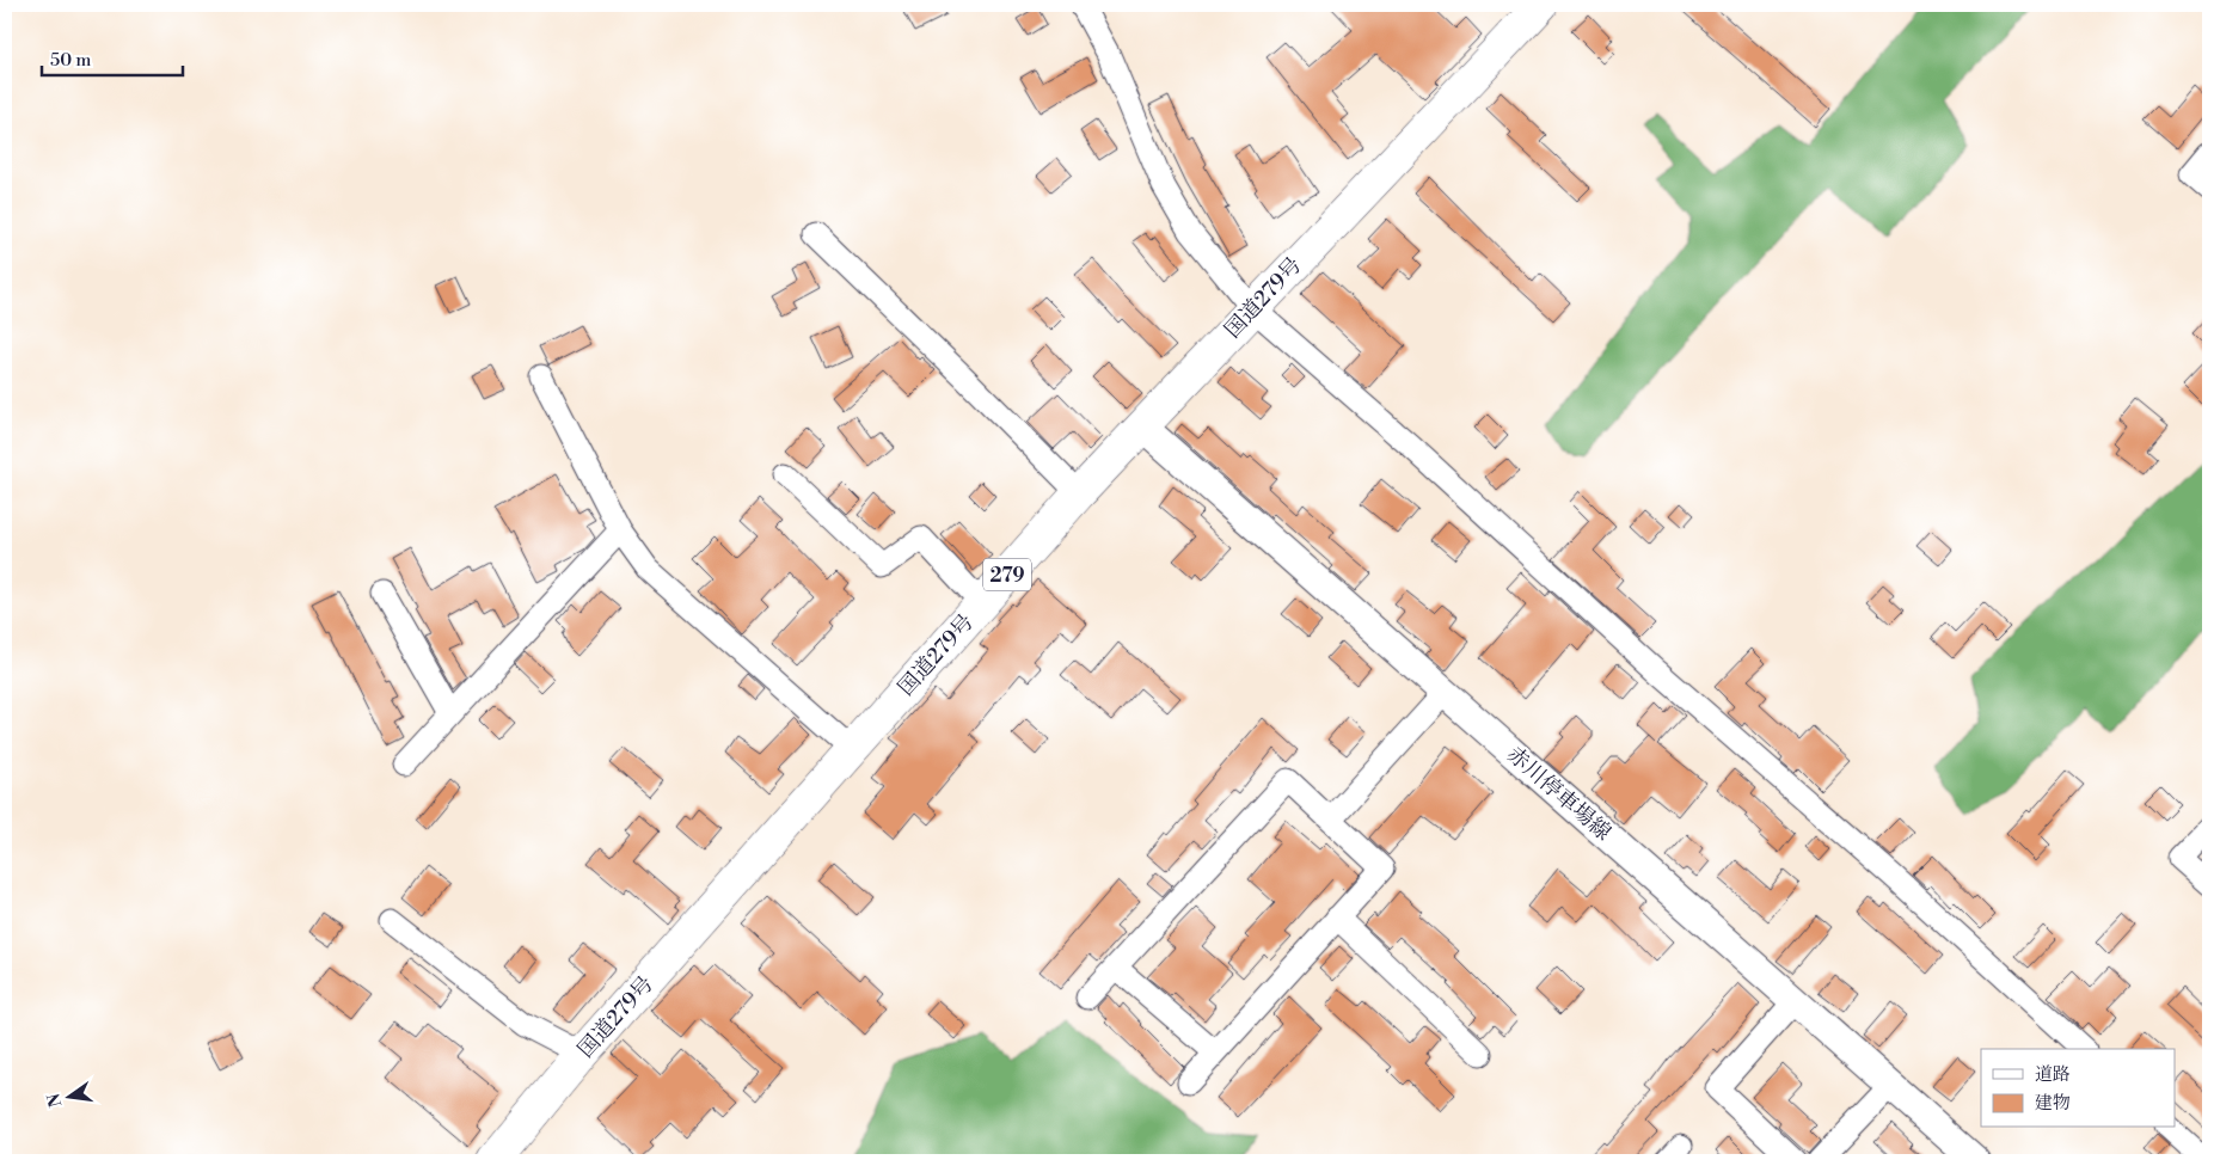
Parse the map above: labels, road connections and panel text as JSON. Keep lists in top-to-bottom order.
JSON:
{
  "streets": {
    "highway": ["国道279号", "279"],
    "main road": ["赤川停車場線"]
  },
  "crossings": [
    ["国道279号", "赤川停車場線"]
  ],
  "legend": ["道路", "建物"],
  "scale_bar": "50 m",
  "north": "left"
}
